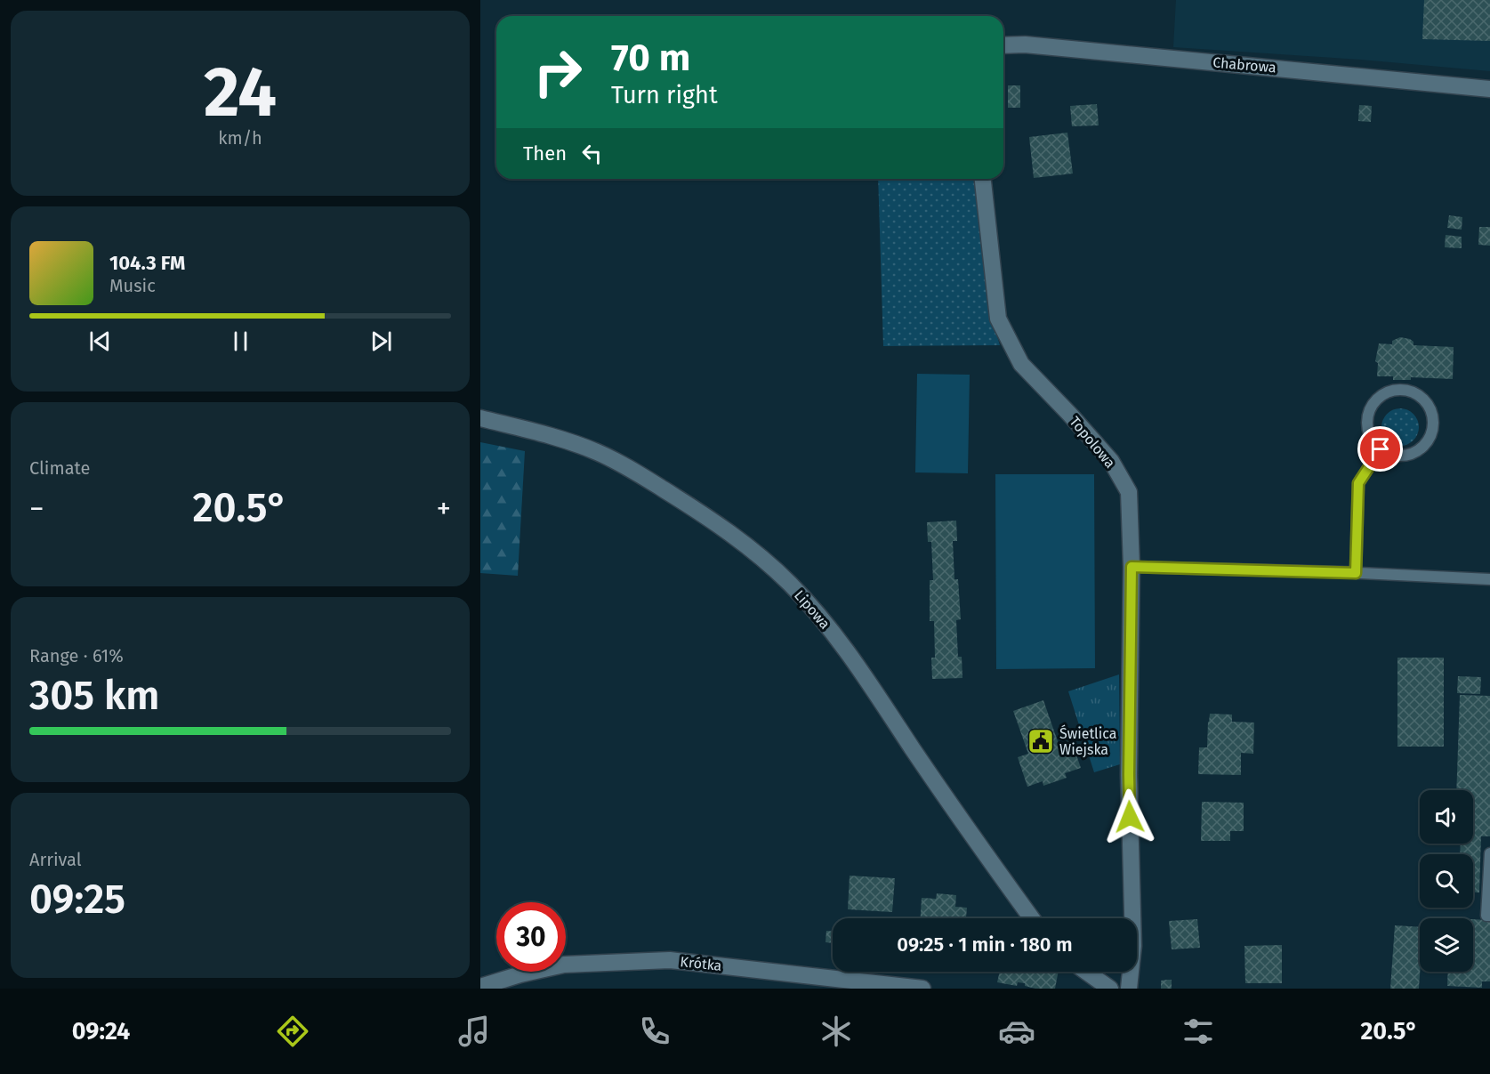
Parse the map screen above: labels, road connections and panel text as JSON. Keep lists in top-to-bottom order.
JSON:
{
  "streets": {
    "street": [
      "Chabrowa",
      "Topolowa",
      "Lipowa",
      "Krótka"
    ]
  },
  "places": {
    "public building": ["Świetlica Wiejska"]
  },
  "page": {
    "tile": [
      ["24", "km/h"],
      "Climate",
      ["Range · 61%", "305 km"],
      ["Arrival", "09:25"]
    ],
    "turn": ["70 m", "Turn right"],
    "then": "Then",
    "song": ["104.3 FM", "Music"],
    "heat": ["−", "20.5°", "+"],
    "limit": "30",
    "trip": "09:25 · 1 min · 180 m",
    "tabs": ["09:24", "20.5°"]
  }
}
